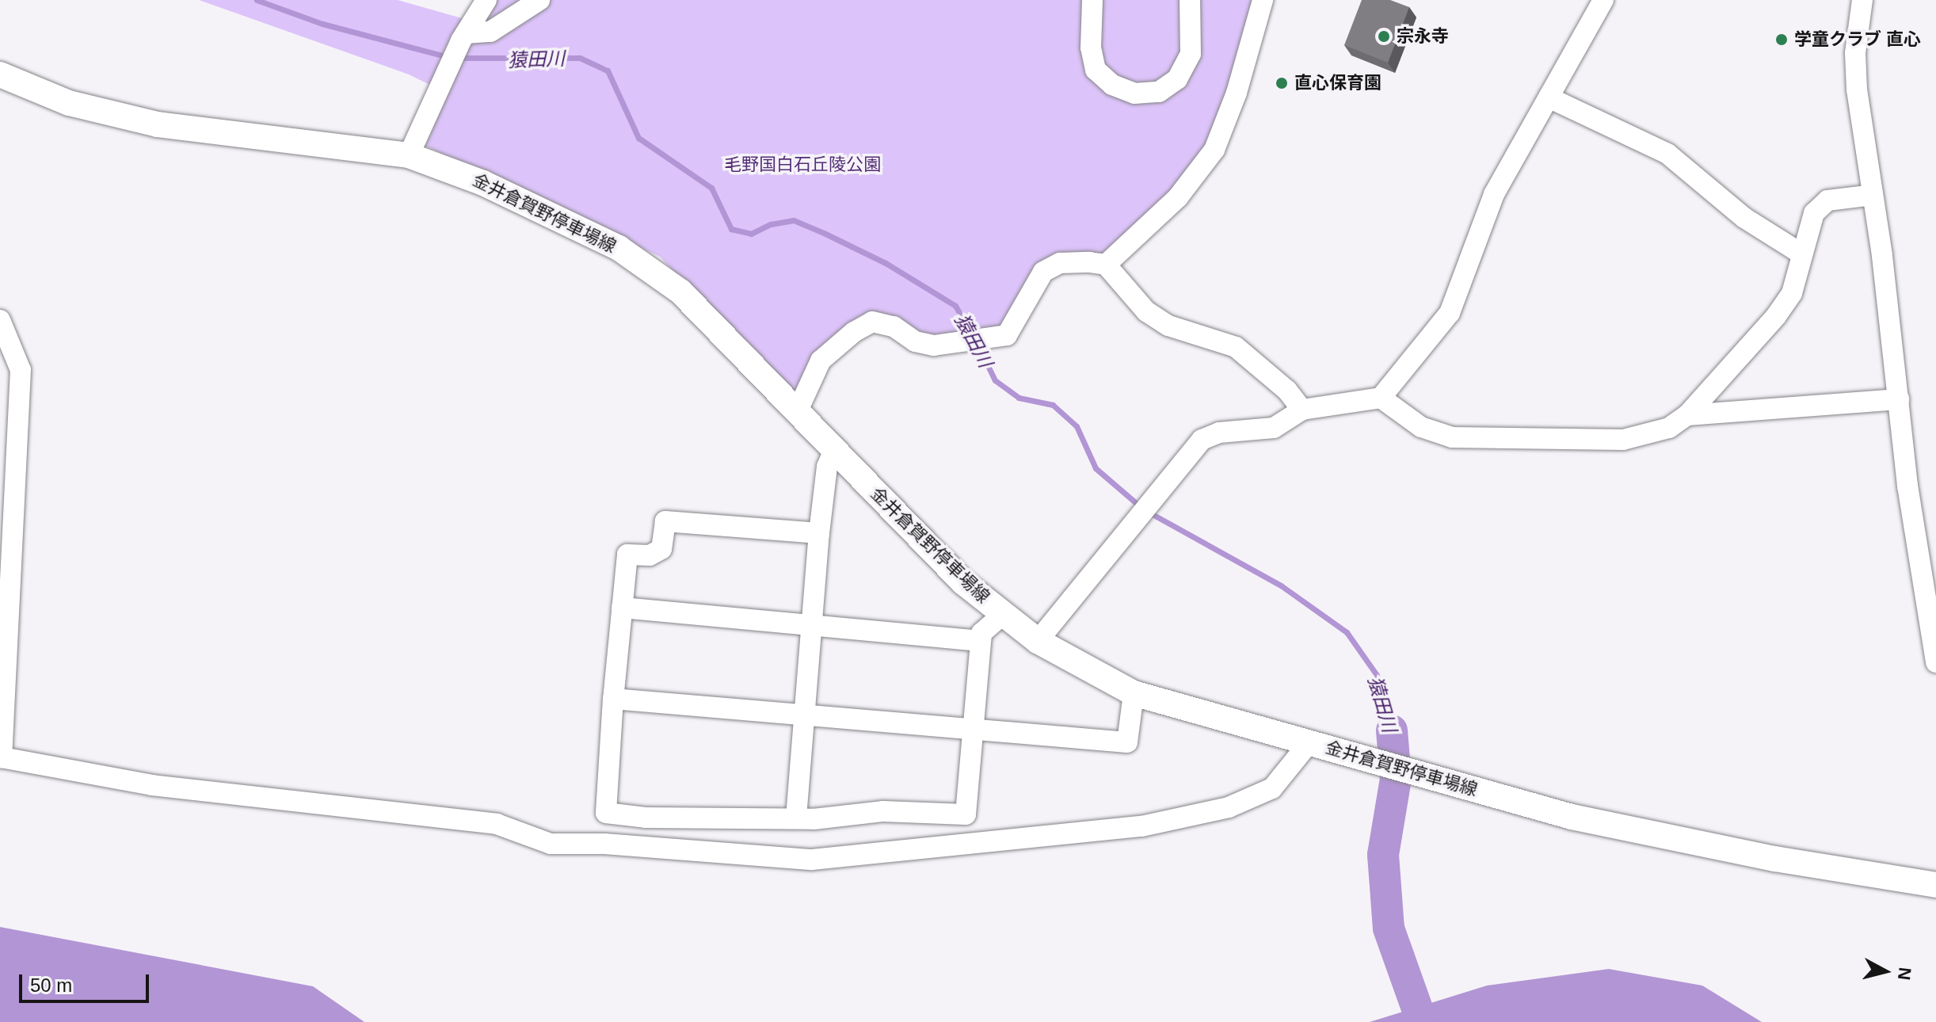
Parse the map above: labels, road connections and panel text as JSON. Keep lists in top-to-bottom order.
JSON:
{
  "streets": {
    "main road": ["金井倉賀野停車場線"]
  },
  "water": ["猿田川"],
  "parks": ["毛野国白石丘陵公園"],
  "places": ["宗永寺", "学童クラブ 直心", "直心保育園"],
  "scale_bar": "50 m",
  "north": "right"
}
